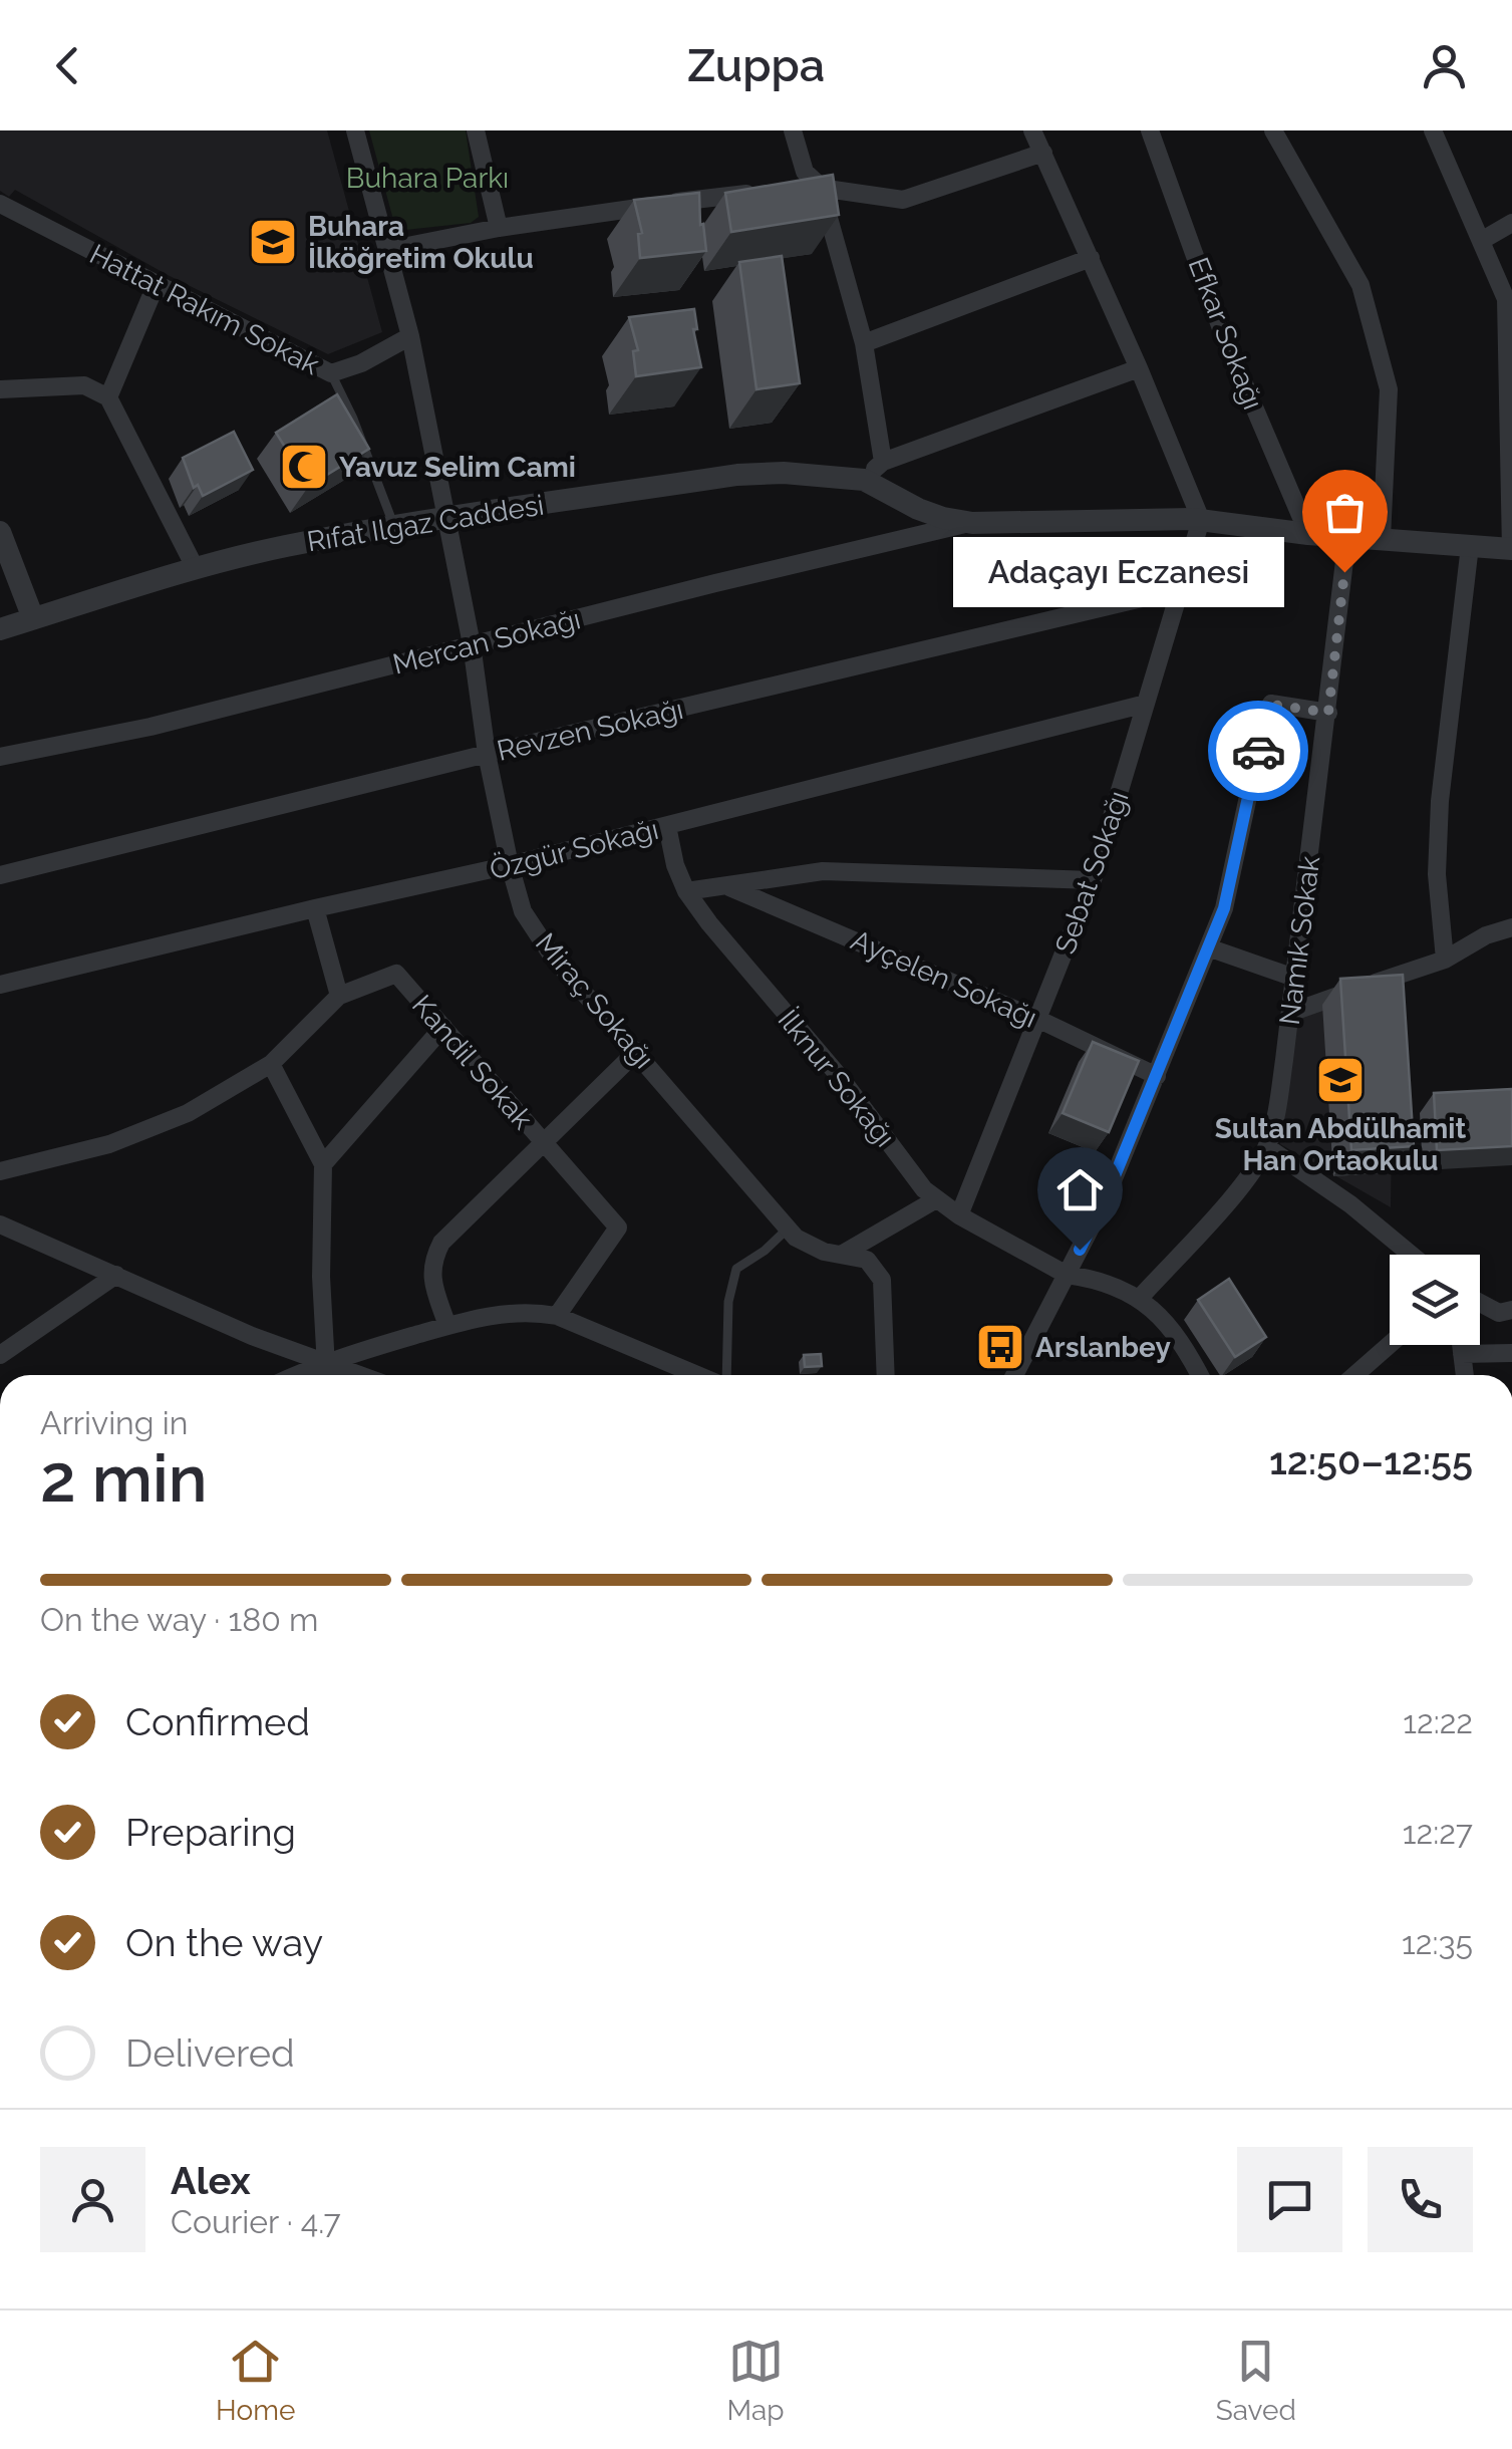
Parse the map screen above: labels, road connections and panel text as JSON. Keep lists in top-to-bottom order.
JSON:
{
  "streets": {
    "street": [
      "Hattat Rakım Sokak",
      "Efkar Sokağı",
      "Rıfat Ilgaz Caddesi",
      "Mercan Sokağı",
      "Revzen Sokağı",
      "Özgür Sokağı",
      "Sebat Sokağı",
      "Namık Sokak",
      "Ayçelen Sokağı",
      "Miraç Sokağı",
      "Kandil Sokak",
      "İlknur Sokağı"
    ]
  },
  "crossings": [
    ["Hattat Rakım Sokak", "Miraç Sokağı"],
    ["Efkar Sokağı", "Rıfat Ilgaz Caddesi"],
    ["Rıfat Ilgaz Caddesi", "Mercan Sokağı"],
    ["Rıfat Ilgaz Caddesi", "Sebat Sokağı"],
    ["Rıfat Ilgaz Caddesi", "Namık Sokak"],
    ["Rıfat Ilgaz Caddesi", "Miraç Sokağı"],
    ["Mercan Sokağı", "Miraç Sokağı"],
    ["Revzen Sokağı", "Sebat Sokağı"],
    ["Revzen Sokağı", "Miraç Sokağı"],
    ["Özgür Sokağı", "Sebat Sokağı"],
    ["Özgür Sokağı", "Miraç Sokağı"],
    ["Özgür Sokağı", "İlknur Sokağı"],
    ["Sebat Sokağı", "Ayçelen Sokağı"],
    ["Sebat Sokağı", "İlknur Sokağı"],
    ["Namık Sokak", "İlknur Sokağı"]
  ],
  "parks": ["Buhara Parkı"],
  "places": {
    "school or university": ["Buhara İlköğretim Okulu", "Sultan Abdülhamit Han Ortaokulu"],
    "mosque": ["Yavuz Selim Cami"],
    "other": ["Adaçayı Eczanesi"],
    "bus stop": ["Arslanbey"]
  },
  "page": {
    "header": "Zuppa",
    "bubble": "Adaçayı Eczanesi",
    "heading": ["2 min", "Arriving in", "12:50–12:55"],
    "panel": ["Alex", "Courier · 4.7"],
    "bar": "On the way · 180 m",
    "list": [
      ["Confirmed", "12:22"],
      ["Preparing", "12:27"],
      ["On the way", "12:35"],
      "Delivered"
    ],
    "tabs": ["Home", "Map", "Saved"]
  }
}
